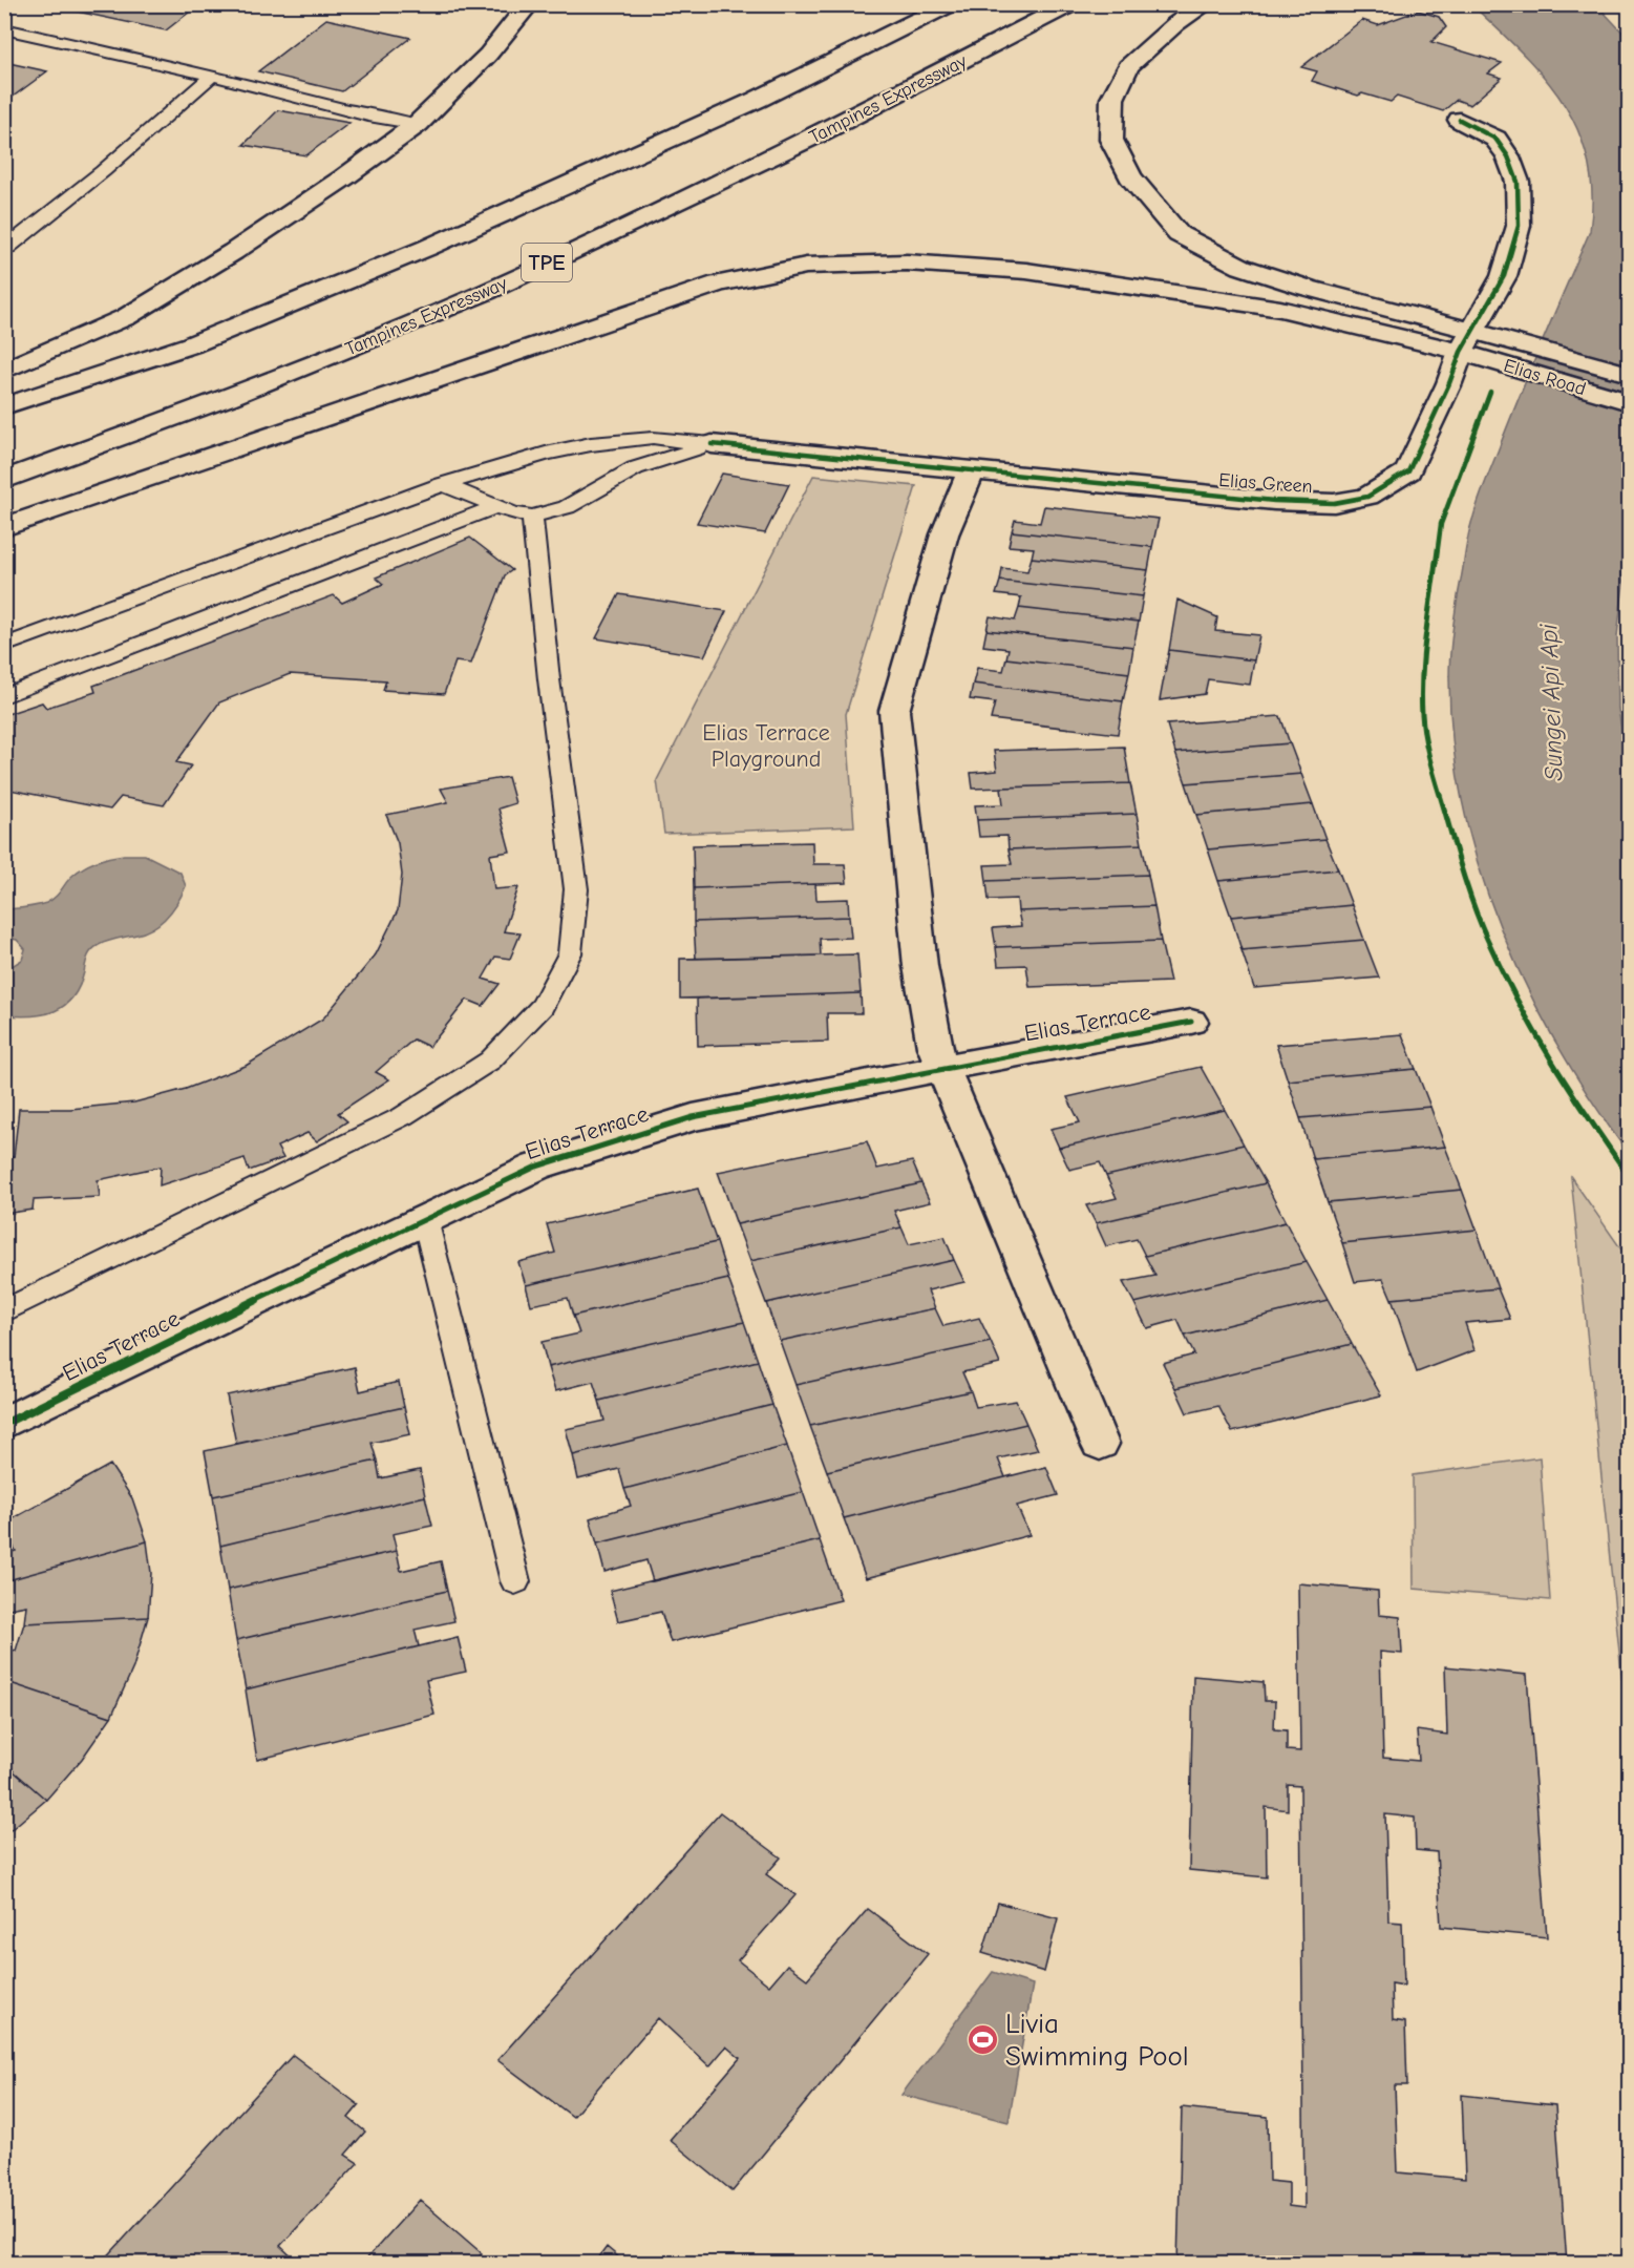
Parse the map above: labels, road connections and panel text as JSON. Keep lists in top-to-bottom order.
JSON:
{
  "streets": {
    "main road": [
      "Tampines Expressway",
      "TPE",
      "Elias Road",
      "Elias Green",
      "Elias Terrace"
    ]
  },
  "crossings": [
    ["Elias Road", "Elias Green"]
  ],
  "water": ["Sungei Api Api"],
  "parks": ["Elias Terrace Playground"],
  "places": {
    "sports": ["Livia Swimming Pool"]
  }
}
